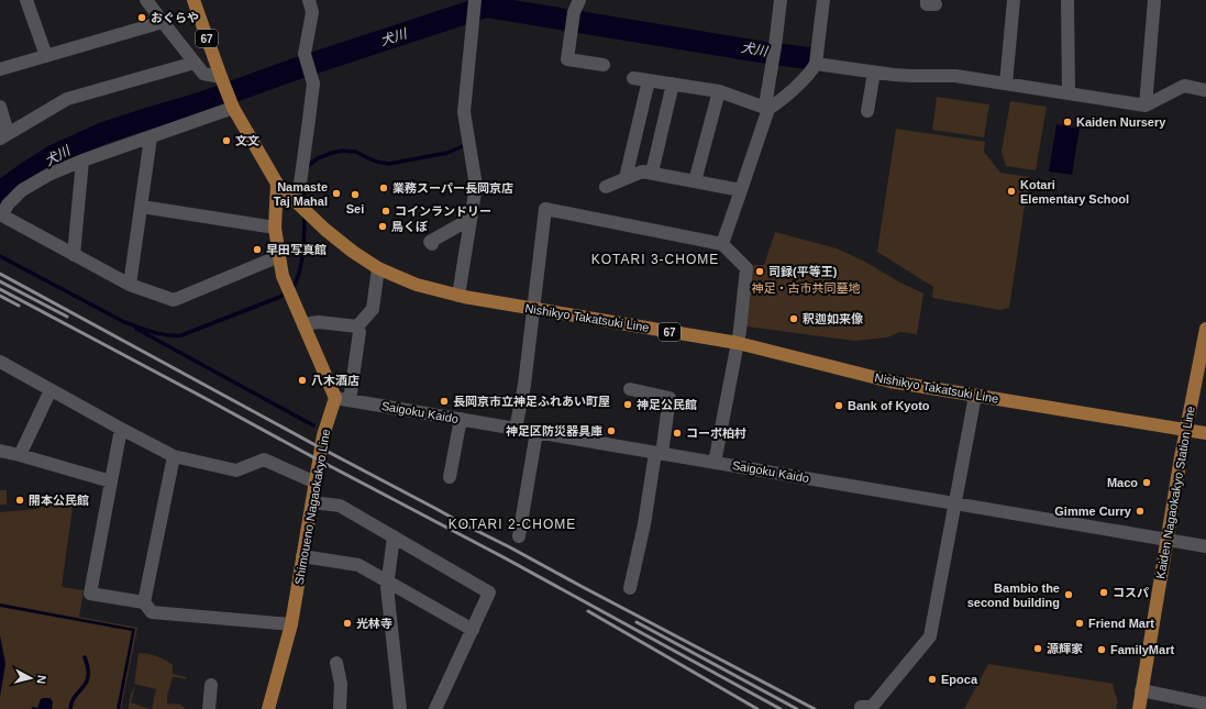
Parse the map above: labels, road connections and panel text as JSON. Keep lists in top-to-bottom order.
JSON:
{
  "streets": {
    "main road": [
      "67",
      "Nishikyo Takatsuki Line",
      "Kaiden Nagaokakyo Station Line",
      "Shimoueno Nagaokakyo Line"
    ],
    "street": ["Saigoku Kaido"]
  },
  "crossings": [
    ["Nishikyo Takatsuki Line", "Kaiden Nagaokakyo Station Line"],
    ["Saigoku Kaido", "Kaiden Nagaokakyo Station Line"],
    ["Saigoku Kaido", "Shimoueno Nagaokakyo Line"]
  ],
  "districts": ["KOTARI 3-CHOME", "KOTARI 2-CHOME"],
  "water": ["犬川"],
  "parks": ["神足・古市共同墓地"],
  "places": [
    "おぐらや",
    "Kaiden Nursery",
    "文文",
    "業務スーパー長岡京店",
    "Kotari Elementary School",
    "Namaste Taj Mahal",
    "Sei",
    "コインランドリー",
    "鳥くぼ",
    "早田写真館",
    "司録(平等王)",
    "釈迦如来像",
    "八木酒店",
    "長岡京市立神足ふれあい町屋",
    "神足公民館",
    "Bank of Kyoto",
    "神足区防災器具庫",
    "コーポ柏村",
    "Maco",
    "開本公民館",
    "Gimme Curry",
    "コスパ",
    "Bambio the second building",
    "光林寺",
    "Friend Mart",
    "源輝家",
    "FamilyMart",
    "Epoca"
  ],
  "north": "right"
}
